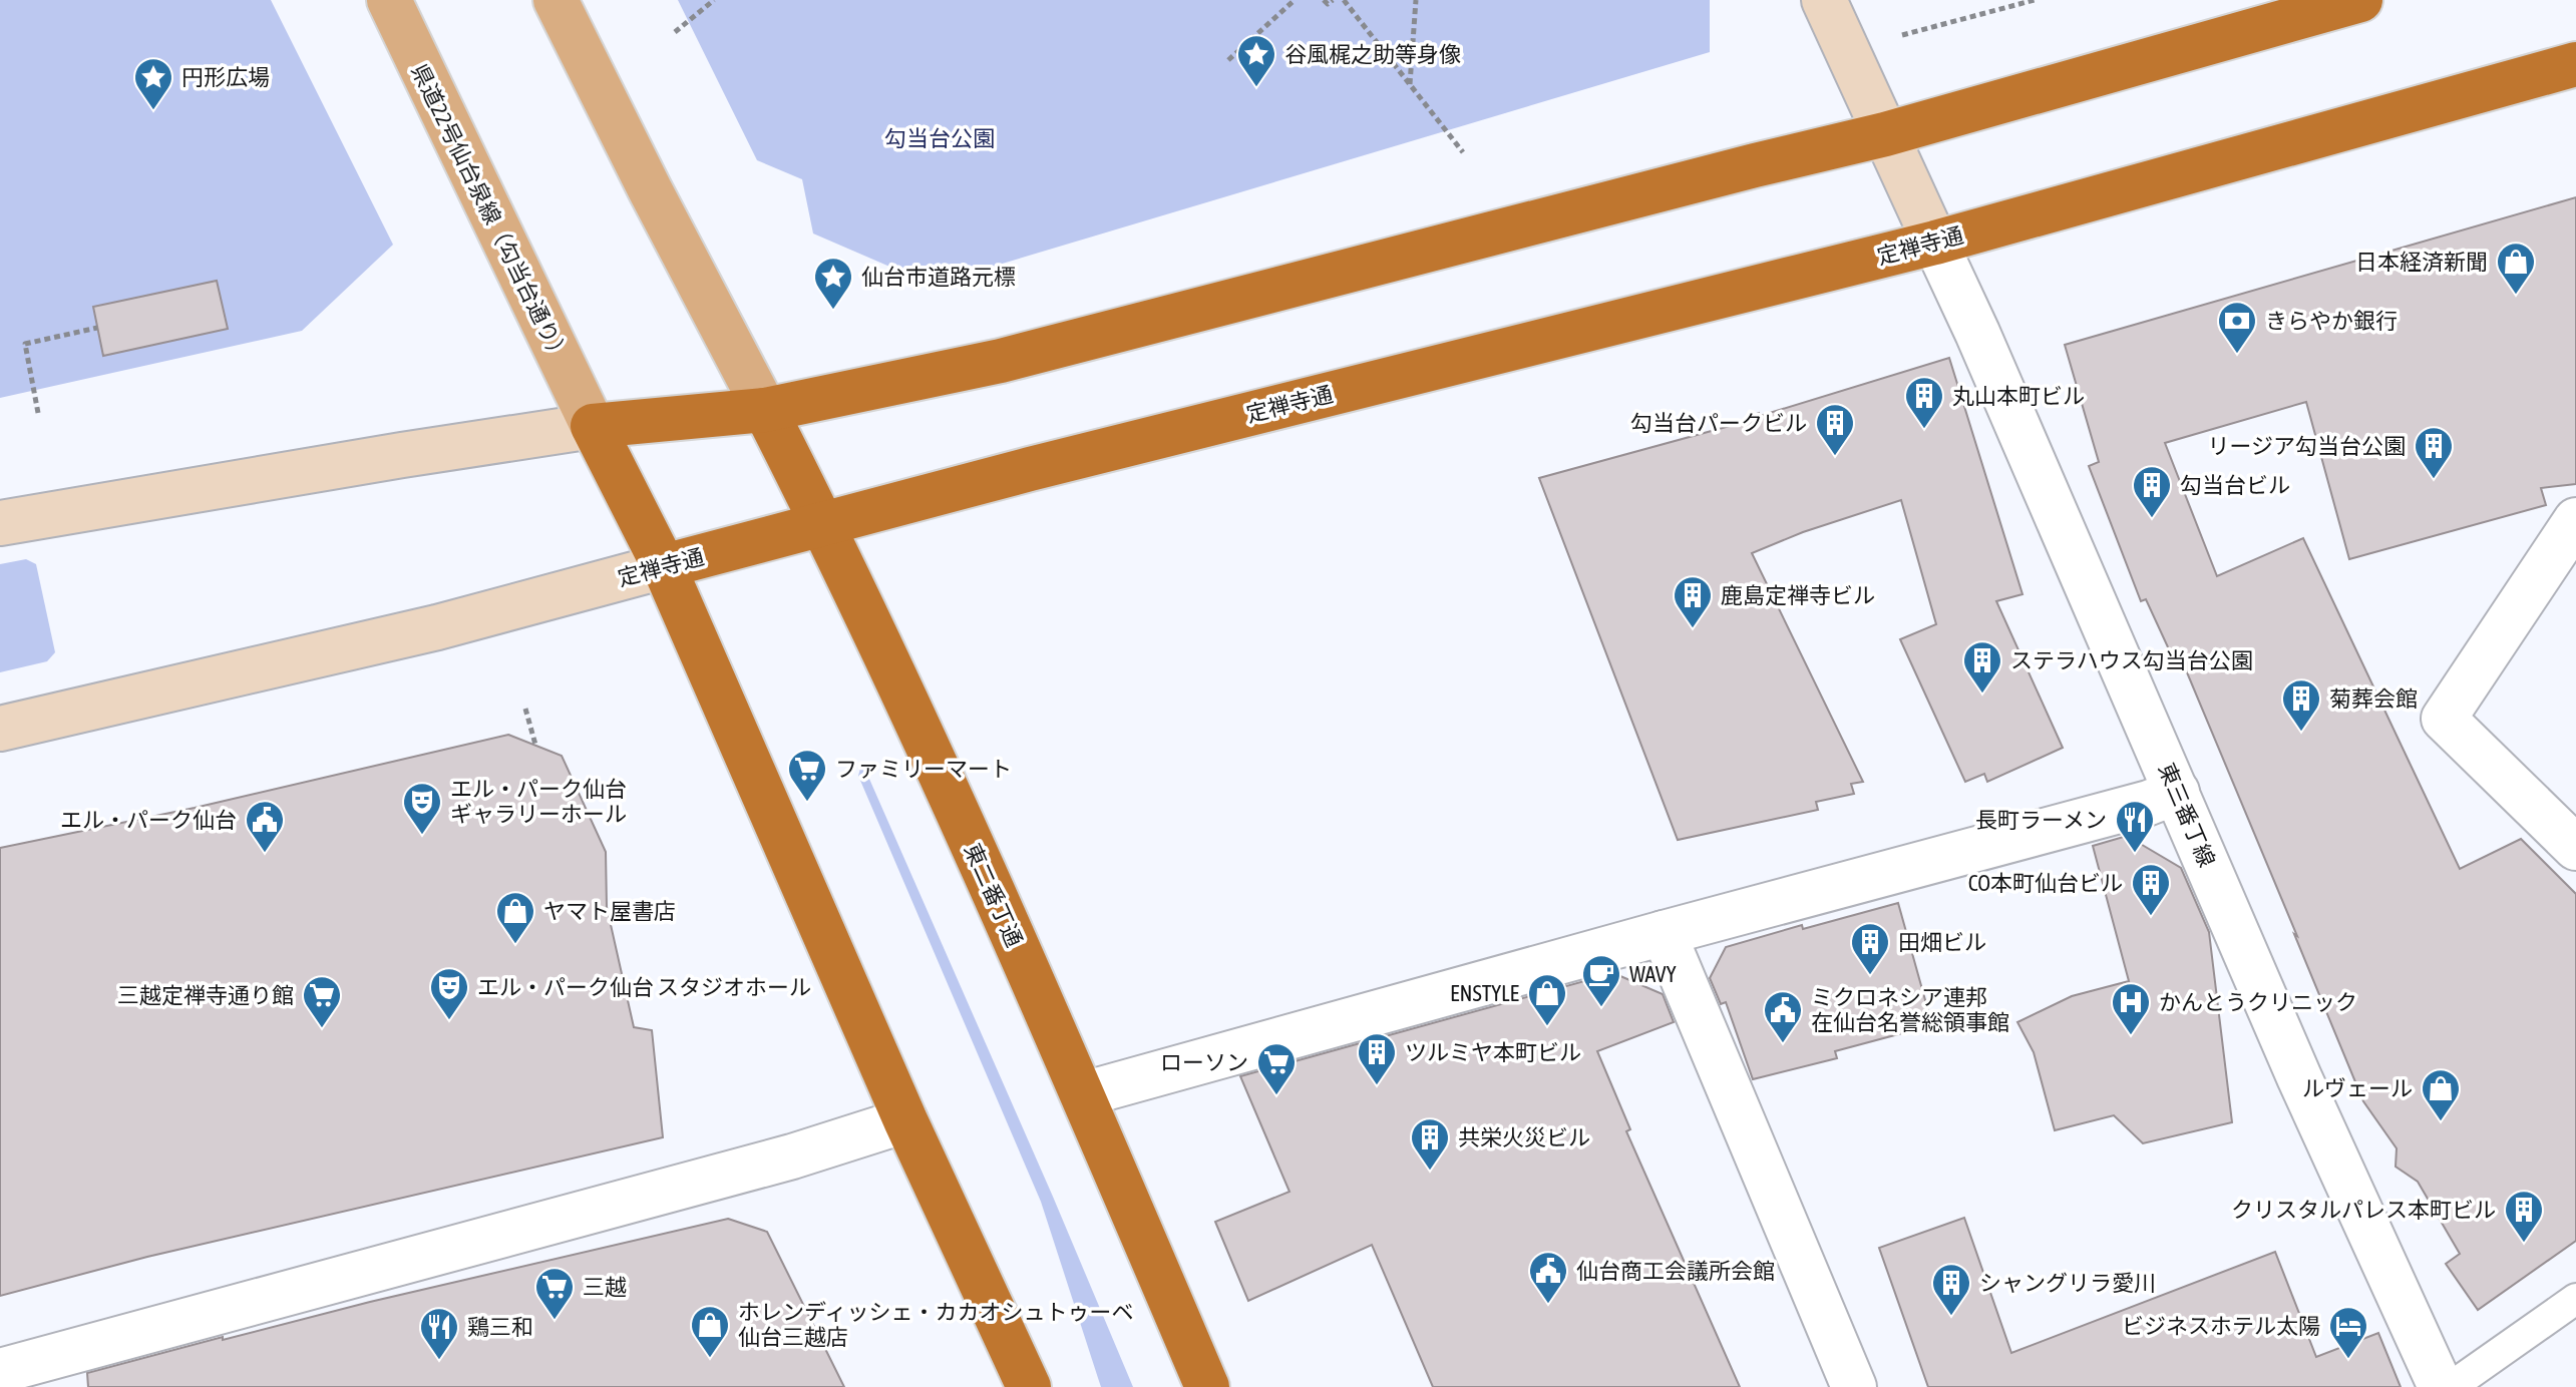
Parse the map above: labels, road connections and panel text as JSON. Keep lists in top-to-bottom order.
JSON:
{
  "streets": {
    "highway": ["定禅寺通", "東二番丁通"],
    "main road": ["県道22号仙台泉線（勾当台通り）"],
    "street": ["東三番丁線"]
  },
  "crossings": [
    ["定禅寺通", "東三番丁線"],
    ["定禅寺通", "東二番丁通"]
  ],
  "parks": ["勾当台公園"],
  "places": {
    "place": ["谷風梶之助等身像", "円形広場", "仙台市道路元標"],
    "shop": [
      "日本経済新聞",
      "ヤマト屋書店",
      "ENSTYLE",
      "ルヴェール",
      "ホレンディッシェ・カカオシュトゥーベ 仙台三越店"
    ],
    "bank": ["きらやか銀行"],
    "building": [
      "丸山本町ビル",
      "勾当台パークビル",
      "リージア勾当台公園",
      "勾当台ビル",
      "鹿島定禅寺ビル",
      "ステラハウス勾当台公園",
      "菊葬会館",
      "CO本町仙台ビル",
      "田畑ビル",
      "ツルミヤ本町ビル",
      "共栄火災ビル",
      "クリスタルパレス本町ビル",
      "シャングリラ愛川"
    ],
    "supermarket": [
      "ファミリーマート",
      "三越定禅寺通り館",
      "ローソン",
      "三越"
    ],
    "theatre": ["エル・パーク仙台 ギャラリーホール", "エル・パーク仙台 スタジオホール"],
    "public building": ["エル・パーク仙台", "ミクロネシア連邦 在仙台名誉総領事館", "仙台商工会議所会館"],
    "restaurant": ["長町ラーメン", "鶏三和"],
    "cafe": ["WAVY"],
    "hospital": ["かんとうクリニック"],
    "hotel": ["ビジネスホテル太陽"]
  }
}
